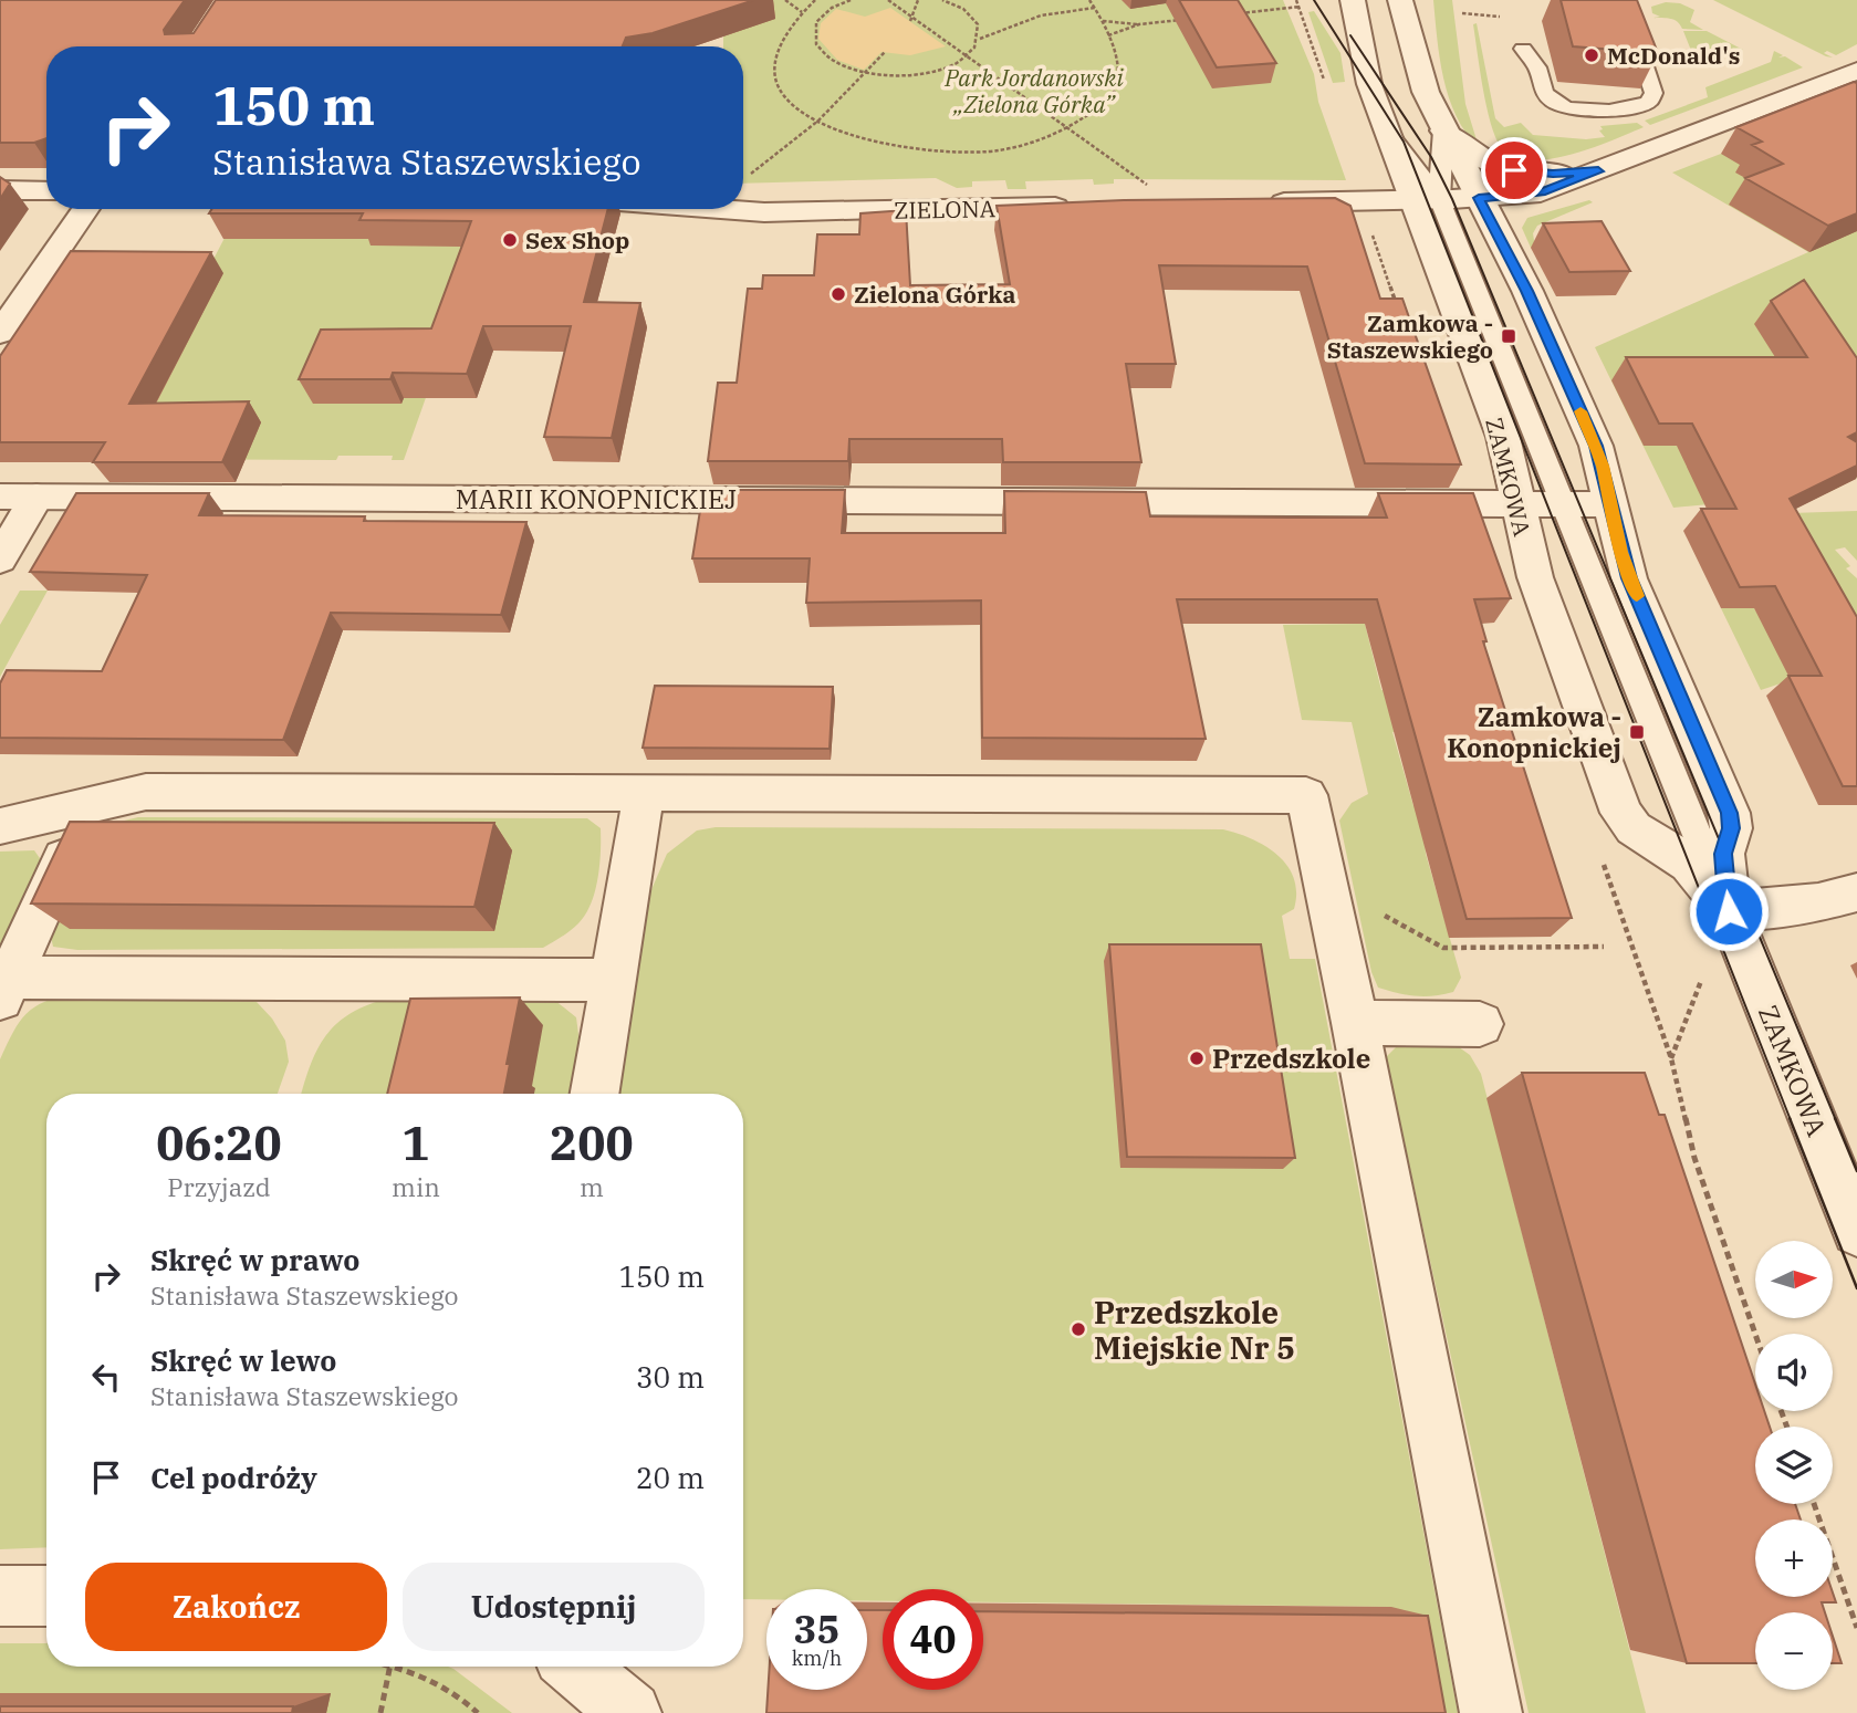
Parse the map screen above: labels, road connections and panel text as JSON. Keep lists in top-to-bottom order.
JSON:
{
  "streets": {
    "street": ["ZIELONA", "ZAMKOWA", "MARII KONOPNICKIEJ"]
  },
  "crossings": [
    ["ZAMKOWA", "MARII KONOPNICKIEJ"]
  ],
  "parks": ["Park Jordanowski „Zielona Górka”"],
  "places": {
    "other": [
      "McDonald's",
      "Sex Shop",
      "Zielona Górka",
      "Przedszkole",
      "Przedszkole Miejskie Nr 5"
    ],
    "transit": ["Zamkowa - Staszewskiego", "Zamkowa - Konopnickiej"]
  },
  "north": "right",
  "page": {
    "turn": ["150 m", "Stanisława Staszewskiego"],
    "eta": [
      "06:20",
      "Przyjazd",
      "1",
      "min",
      "200",
      "m"
    ],
    "list": [
      {
        "name": "Skręć w prawo",
        "note": "Stanisława Staszewskiego",
        "value": "150 m"
      },
      {
        "name": "Skręć w lewo",
        "note": "Stanisława Staszewskiego",
        "value": "30 m"
      },
      {
        "name": "Cel podróży",
        "value": "20 m"
      }
    ],
    "map_buttons": ["+", "−"],
    "buttons": ["Zakończ", "Udostępnij"],
    "speed": "35 km/h",
    "limit": "40"
  }
}
